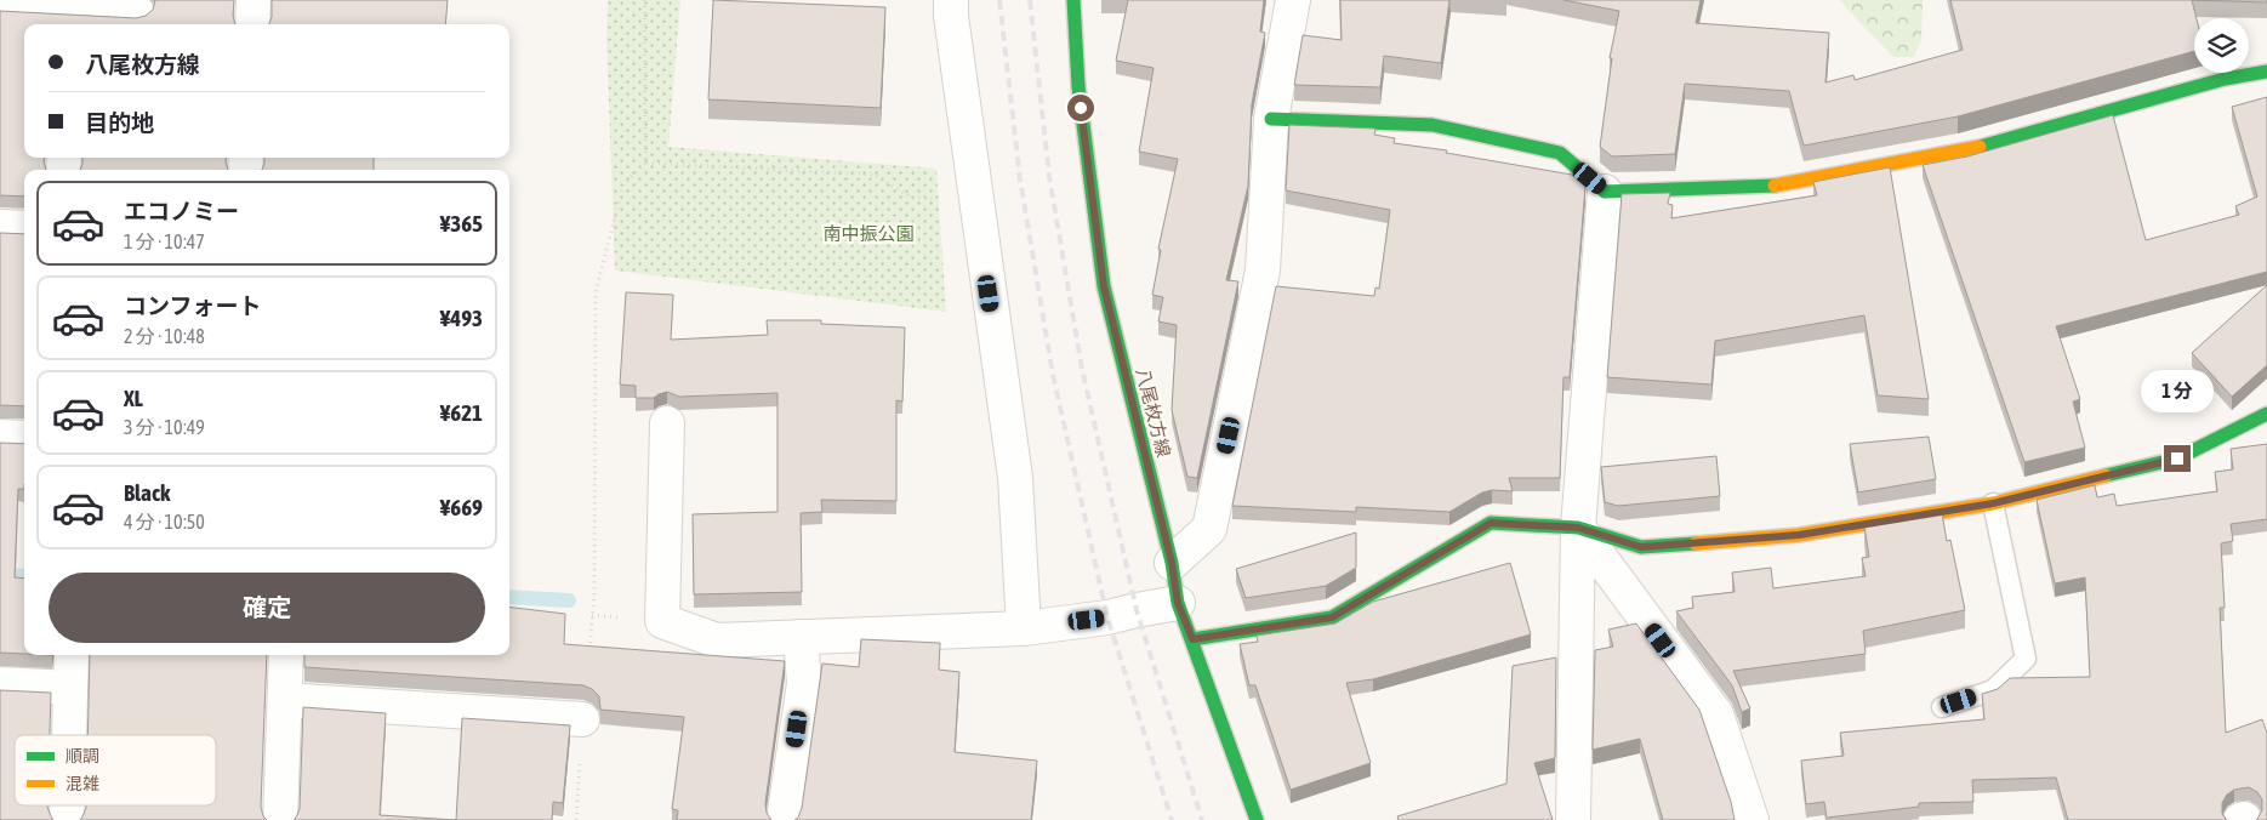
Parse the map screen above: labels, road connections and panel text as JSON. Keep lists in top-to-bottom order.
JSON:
{
  "streets": {
    "street": ["八尾枚方線"]
  },
  "parks": ["南中振公園"],
  "legend": ["順調", "混雑"],
  "page": {
    "banner": ["八尾枚方線", "目的地"],
    "list": [
      {
        "name": "エコノミー",
        "note": "1 分 · 10:47",
        "value": "¥365"
      },
      {
        "name": "コンフォート",
        "note": "2 分 · 10:48",
        "value": "¥493"
      },
      {
        "name": "XL",
        "note": "3 分 · 10:49",
        "value": "¥621"
      },
      {
        "name": "Black",
        "note": "4 分 · 10:50",
        "value": "¥669"
      }
    ],
    "bubble": "1 分",
    "buttons": "確定"
  }
}
